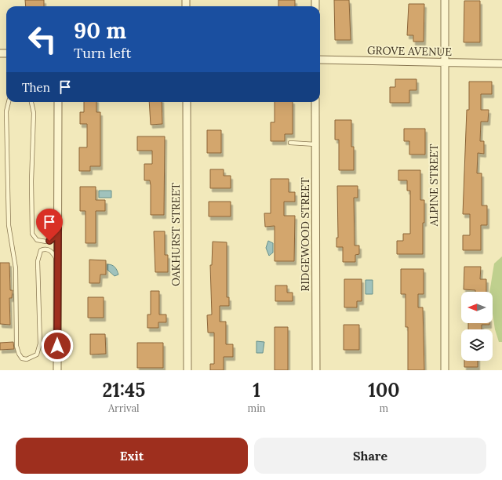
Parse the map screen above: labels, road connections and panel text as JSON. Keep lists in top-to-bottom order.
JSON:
{
  "streets": {
    "street": [
      "GROVE AVENUE",
      "ALPINE STREET",
      "OAKHURST STREET",
      "RIDGEWOOD STREET"
    ]
  },
  "crossings": [
    ["GROVE AVENUE", "ALPINE STREET"]
  ],
  "north": "left",
  "page": {
    "turn": ["90 m", "Turn left"],
    "then": "Then",
    "eta": [
      "21:45",
      "Arrival",
      "1",
      "min",
      "100",
      "m"
    ],
    "buttons": ["Exit", "Share"]
  }
}
